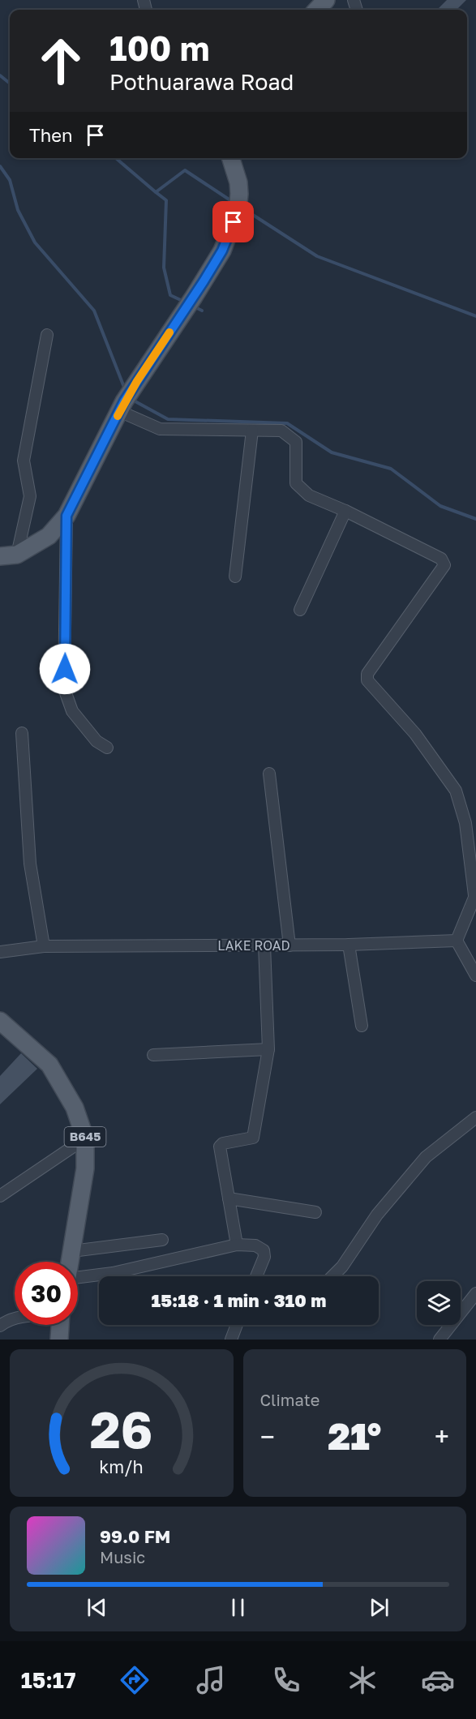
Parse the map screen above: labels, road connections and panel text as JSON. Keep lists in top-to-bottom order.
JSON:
{
  "streets": {
    "main road": ["B645"],
    "street": ["LAKE ROAD"]
  },
  "page": {
    "turn": ["100 m", "Pothuarawa Road"],
    "then": "Then",
    "limit": "30",
    "trip": "15:18 · 1 min · 310 m",
    "tile": "Climate",
    "heat": ["−", "21°", "+"],
    "song": ["99.0 FM", "Music"],
    "tabs": "15:17",
    "gauge": ["26", "km/h"]
  }
}
